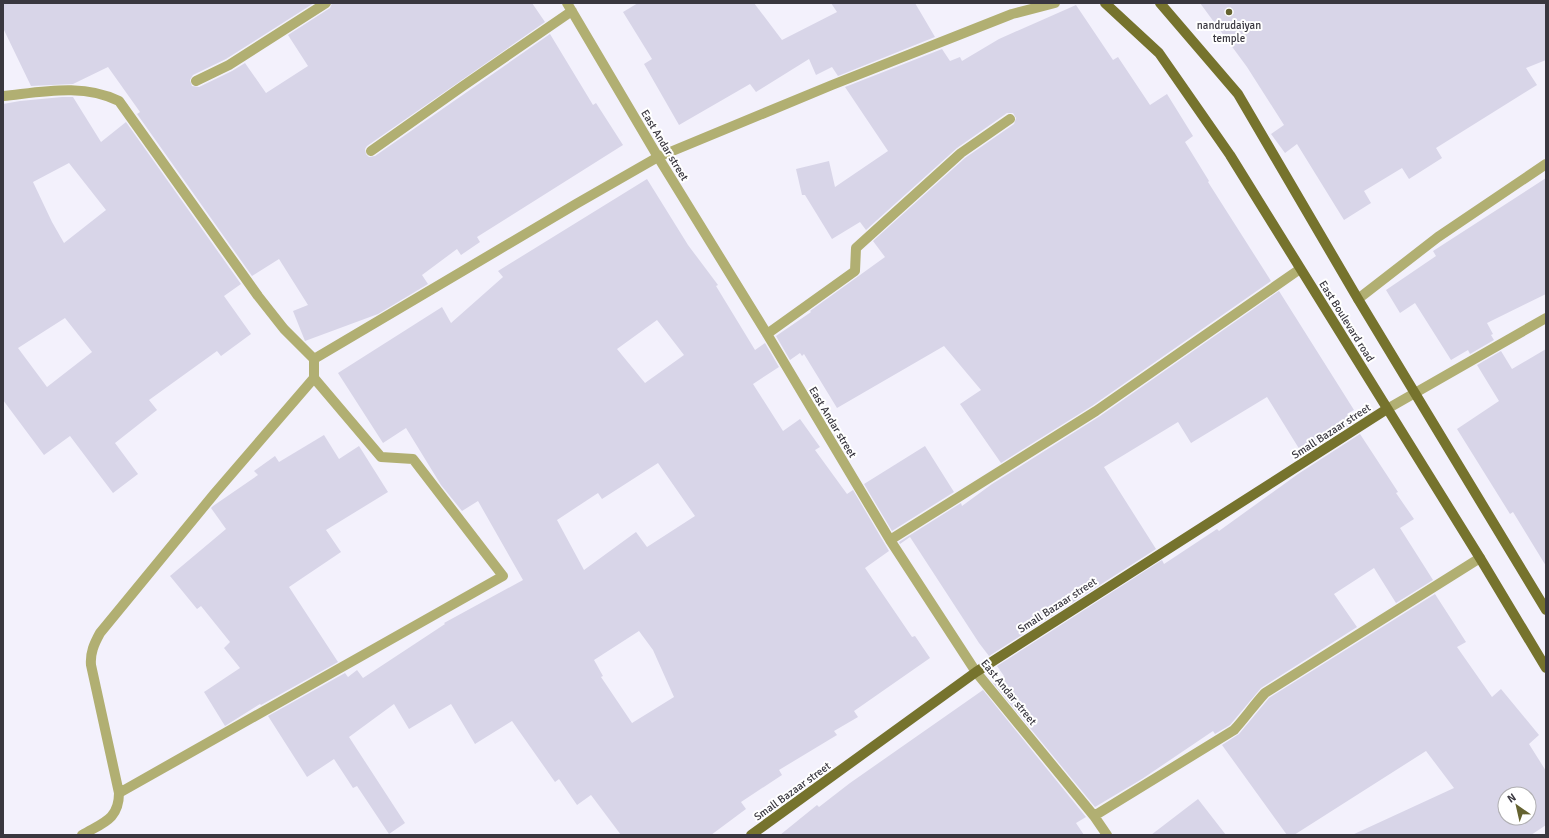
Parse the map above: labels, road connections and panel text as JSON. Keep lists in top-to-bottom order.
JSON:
{
  "streets": {
    "main road": ["East Boulevard road", "Small Bazaar street"],
    "street": ["East Andar street"]
  },
  "crossings": [
    ["East Andar street", "Small Bazaar street"],
    ["East Boulevard road", "Small Bazaar street"]
  ],
  "places": ["nandrudaiyan temple"],
  "north": "top left"
}
